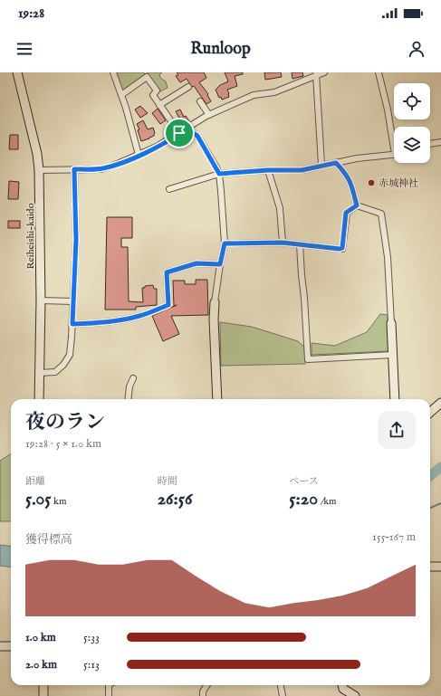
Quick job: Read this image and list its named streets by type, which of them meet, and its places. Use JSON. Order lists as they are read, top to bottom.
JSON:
{
  "streets": {
    "main road": ["Reiheishi-kaido"]
  },
  "places": ["赤城神社"],
  "page": {
    "status": "19:28",
    "header": "Runloop",
    "heading": ["夜のラン", "19:28 · 5 × 1.0 km"],
    "stats": [
      ["距離", "5.05 km"],
      ["時間", "26:56"],
      ["ペース", "5:20 /km"]
    ],
    "chart": ["獲得標高", "155–167 m"],
    "list": [
      {
        "name": "1.0 km",
        "note": "5:33"
      },
      {
        "name": "2.0 km",
        "note": "5:13"
      }
    ]
  }
}
